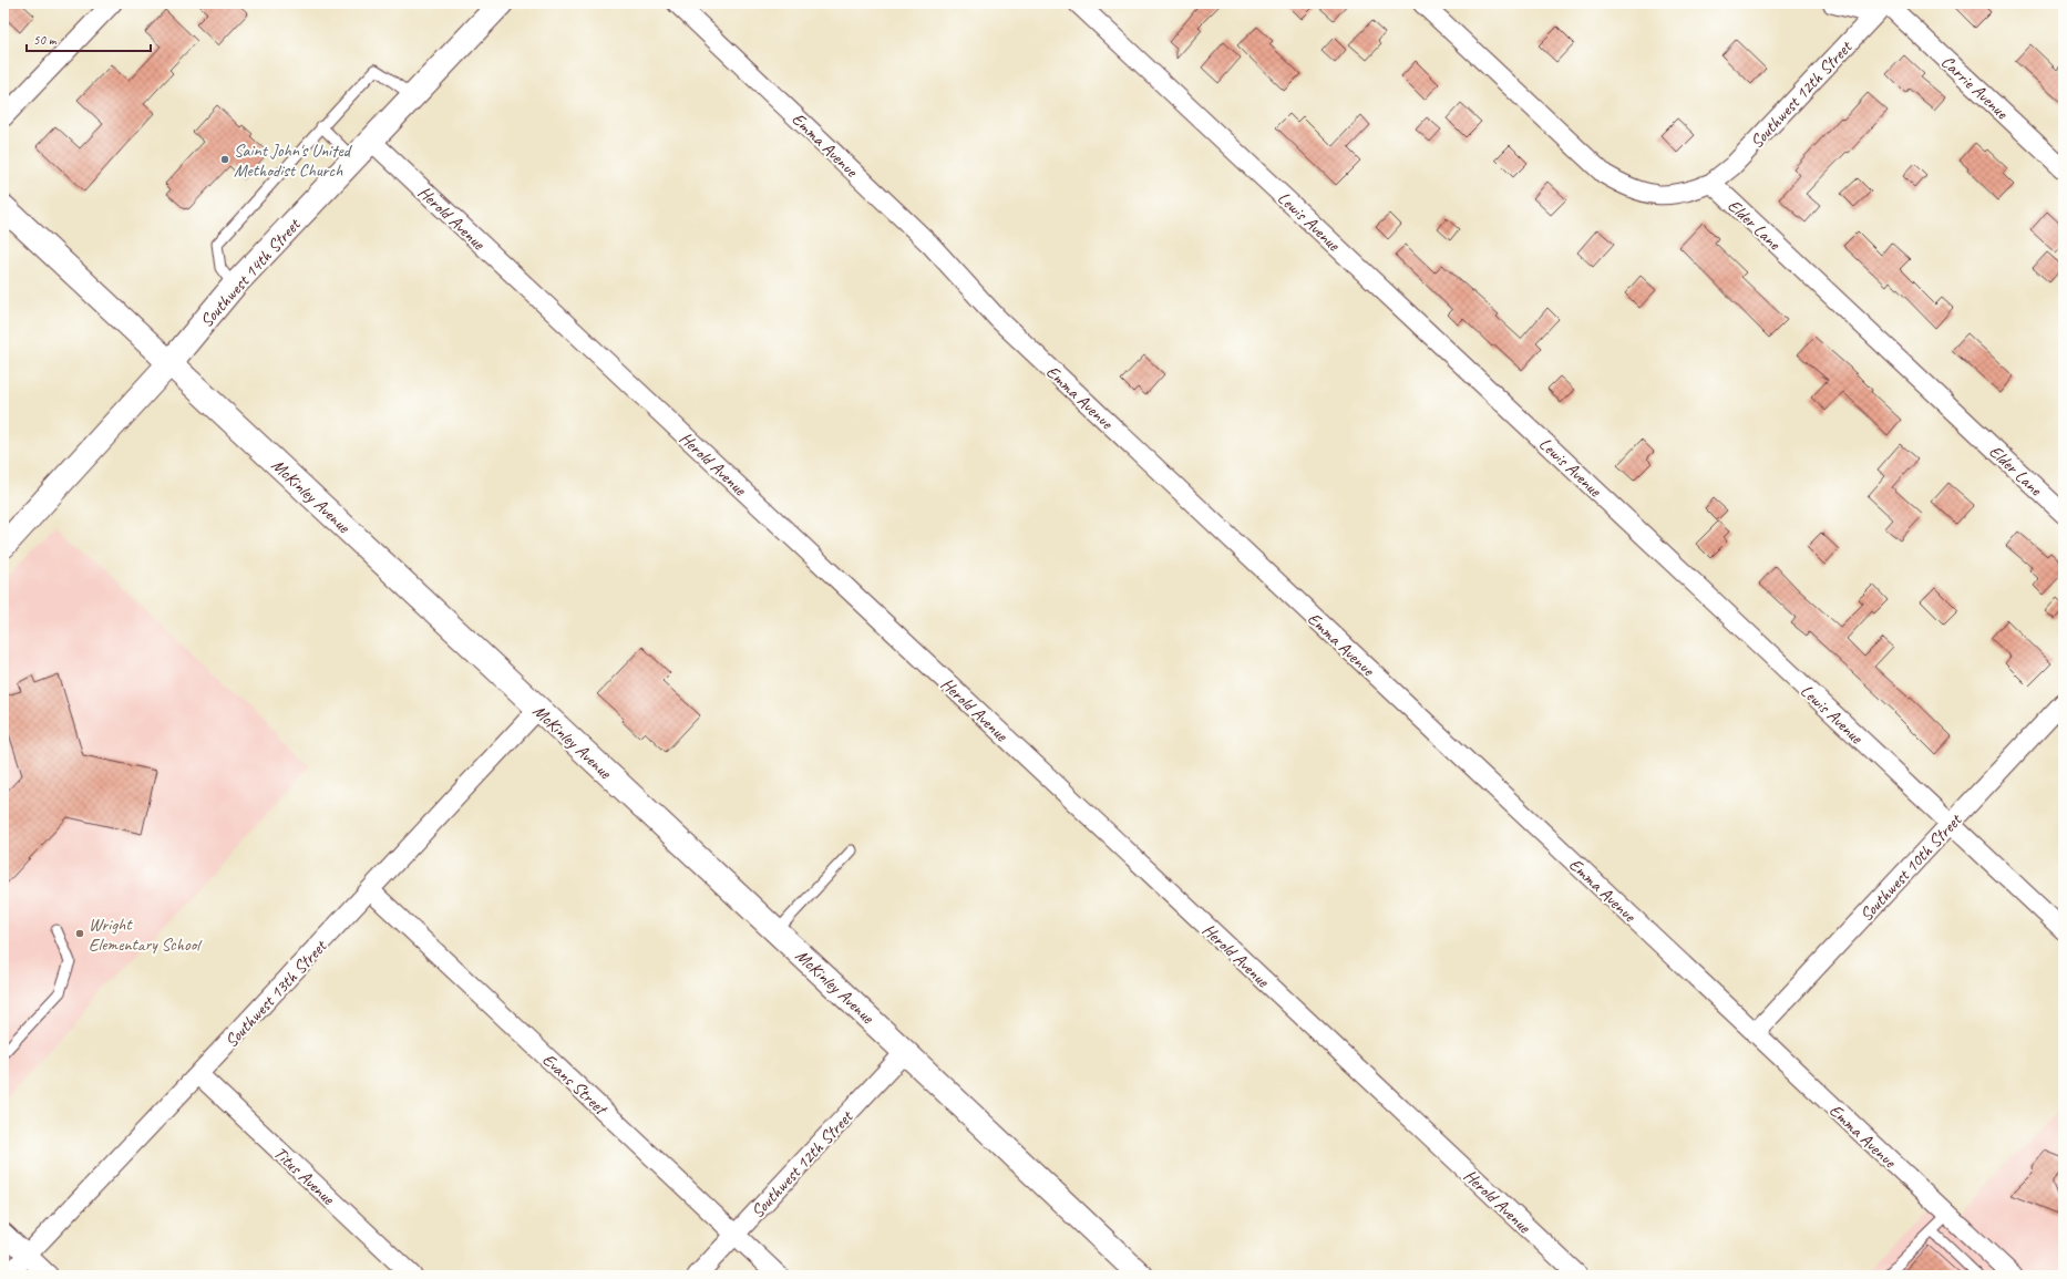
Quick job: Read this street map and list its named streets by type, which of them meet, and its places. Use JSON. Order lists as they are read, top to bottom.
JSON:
{
  "streets": {
    "main road": ["Southwest 14th Street", "McKinley Avenue"],
    "street": [
      "Carrie Avenue",
      "Southwest 12th Street",
      "Emma Avenue",
      "Herold Avenue",
      "Lewis Avenue",
      "Elder Lane",
      "Southwest 10th Street",
      "Southwest 13th Street",
      "Evans Street",
      "Titus Avenue"
    ]
  },
  "crossings": [
    ["Carrie Avenue", "Southwest 12th Street"],
    ["Southwest 12th Street", "Elder Lane"],
    ["Southwest 12th Street", "McKinley Avenue"],
    ["Southwest 12th Street", "Evans Street"],
    ["Emma Avenue", "Southwest 10th Street"],
    ["Herold Avenue", "Southwest 14th Street"],
    ["Lewis Avenue", "Southwest 10th Street"],
    ["Southwest 14th Street", "McKinley Avenue"],
    ["McKinley Avenue", "Southwest 13th Street"],
    ["Southwest 13th Street", "Evans Street"],
    ["Southwest 13th Street", "Titus Avenue"]
  ],
  "places": ["Saint John's United Methodist Church", "Wright Elementary School"],
  "scale_bar": "50 m"
}
